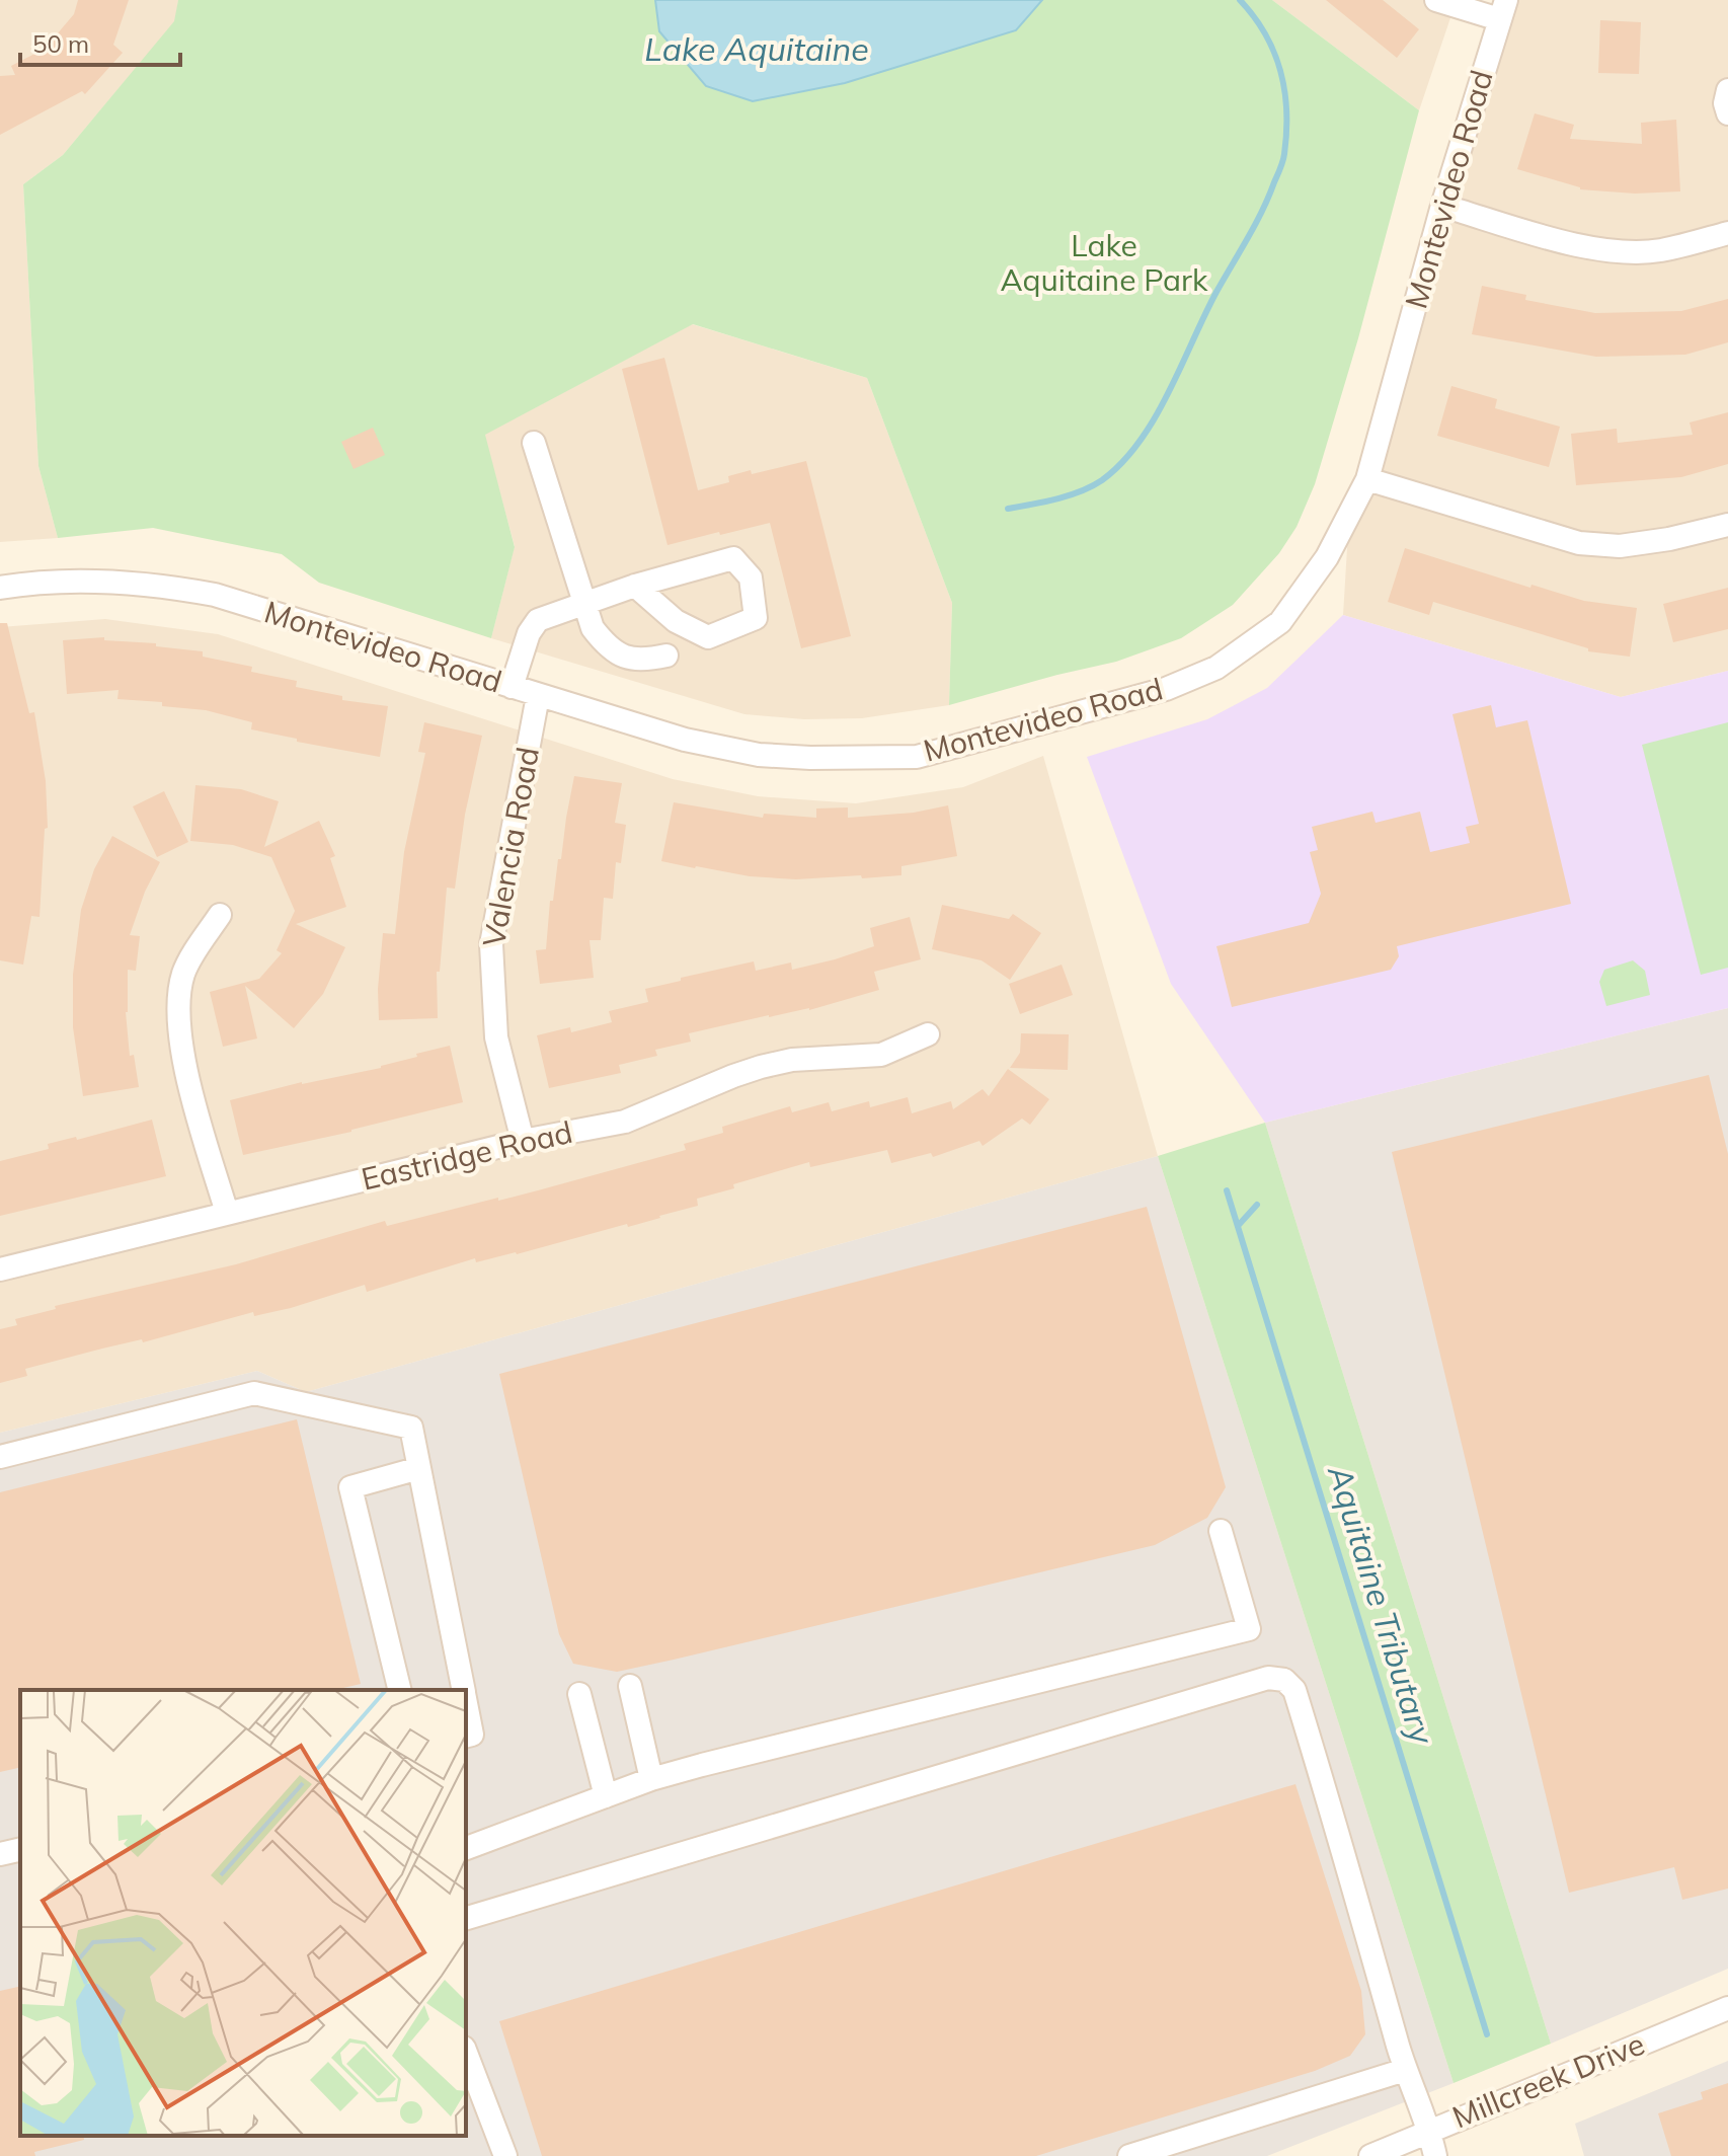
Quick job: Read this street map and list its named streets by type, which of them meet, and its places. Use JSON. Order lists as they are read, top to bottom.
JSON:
{
  "streets": {
    "street": [
      "Montevideo Road",
      "Valencia Road",
      "Eastridge Road",
      "Millcreek Drive"
    ]
  },
  "crossings": [
    ["Montevideo Road", "Valencia Road"],
    ["Valencia Road", "Eastridge Road"]
  ],
  "water": ["Lake Aquitaine", "Aquitaine Tributary"],
  "parks": ["Lake Aquitaine Park"],
  "scale_bar": "50 m"
}
